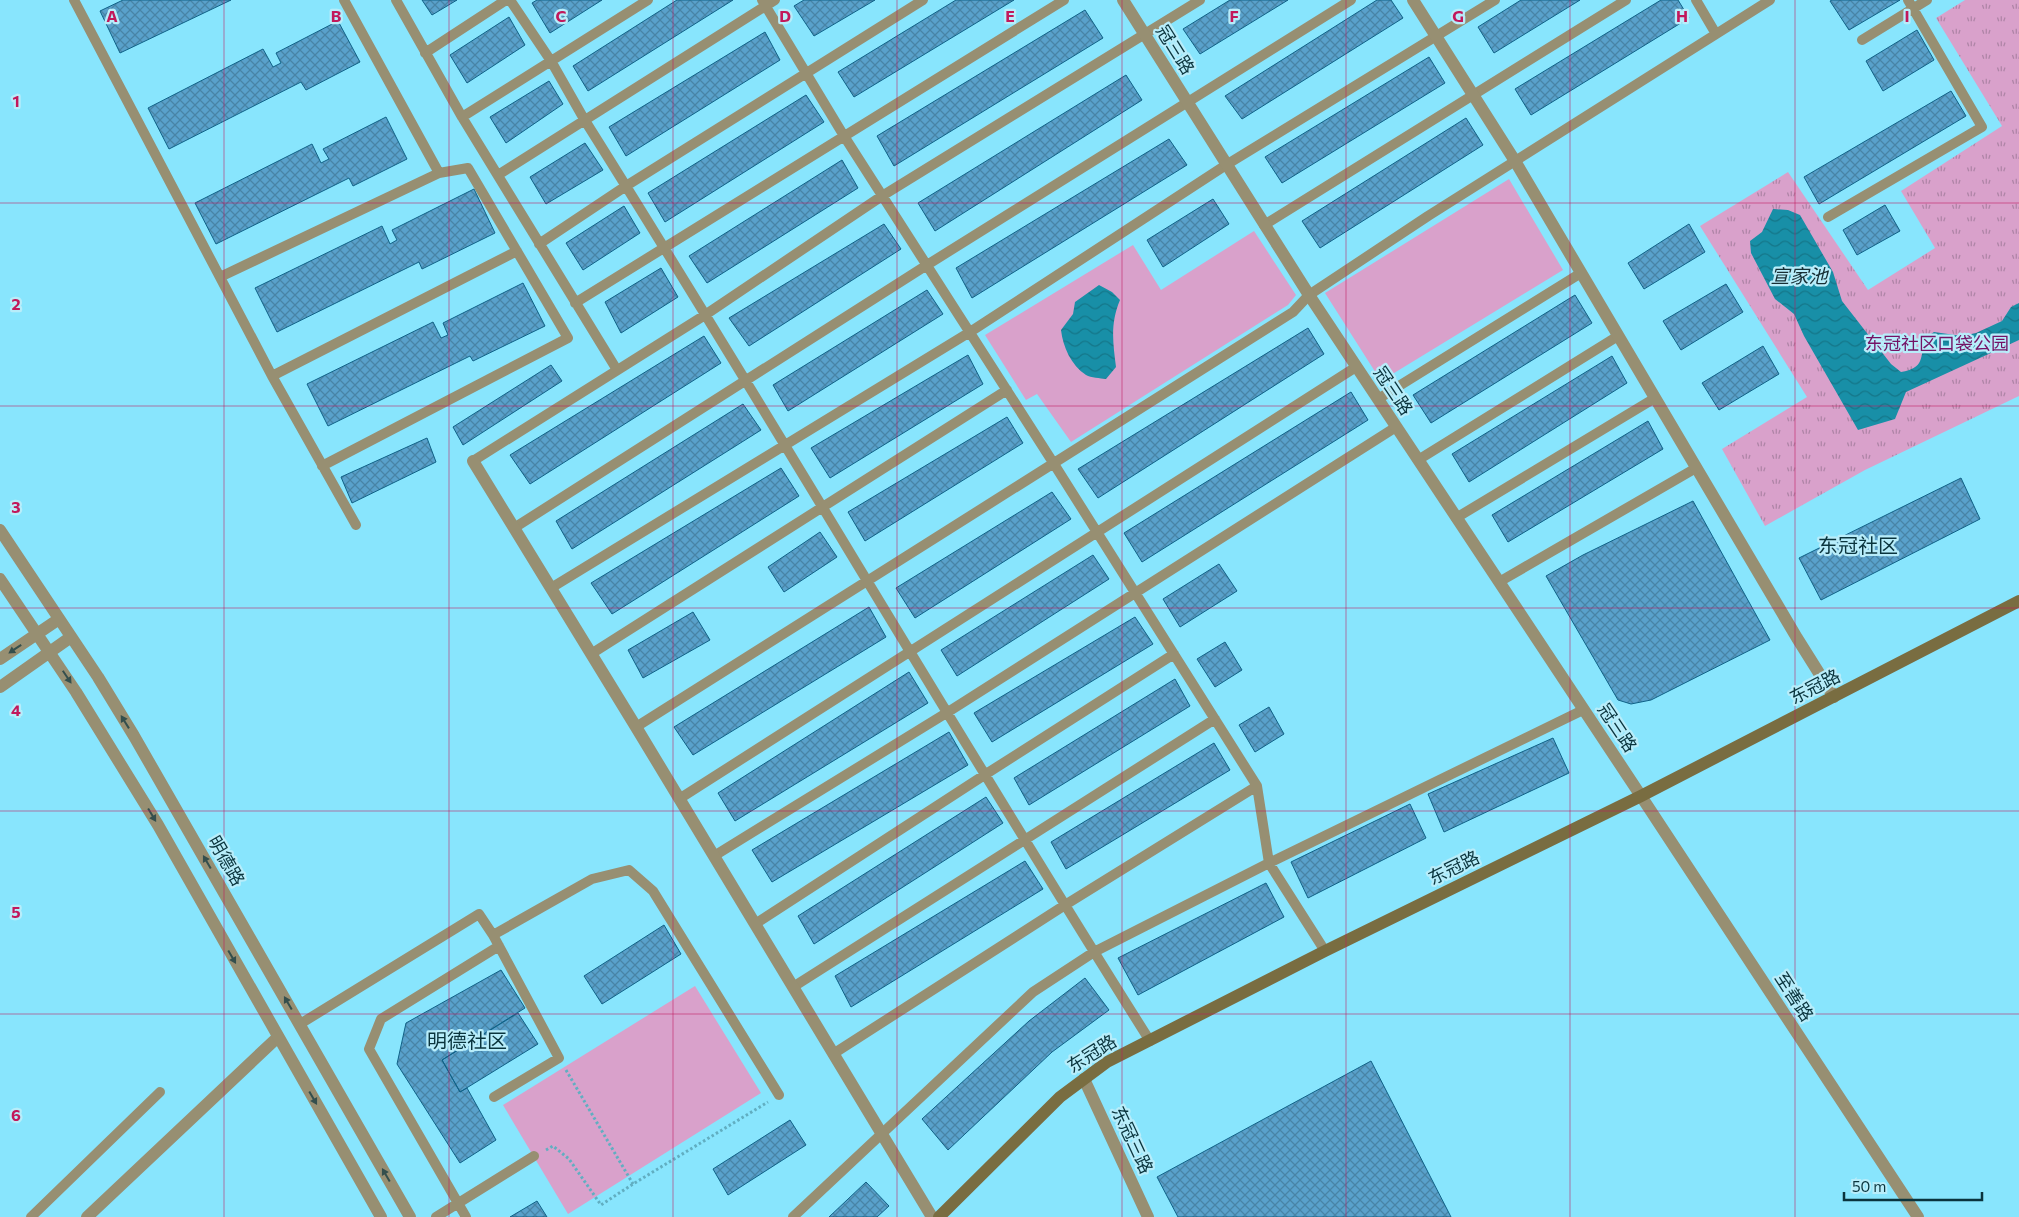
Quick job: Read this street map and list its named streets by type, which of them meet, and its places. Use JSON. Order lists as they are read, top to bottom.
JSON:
{
  "streets": {
    "main road": ["东冠路"],
    "street": [
      "冠三路",
      "明德路",
      "至善路",
      "东冠三路"
    ]
  },
  "crossings": [
    ["冠三路", "东冠路"],
    ["冠三路", "至善路"],
    ["东冠路", "至善路"],
    ["东冠路", "东冠三路"]
  ],
  "districts": ["东冠社区", "明德社区"],
  "water": ["宣家池"],
  "parks": ["东冠社区口袋公园"],
  "scale_bar": "50 m",
  "grid": {
    "columns": [
      "A",
      "B",
      "C",
      "D",
      "E",
      "F",
      "G",
      "H",
      "I"
    ],
    "rows": [
      "1",
      "2",
      "3",
      "4",
      "5",
      "6"
    ]
  }
}
